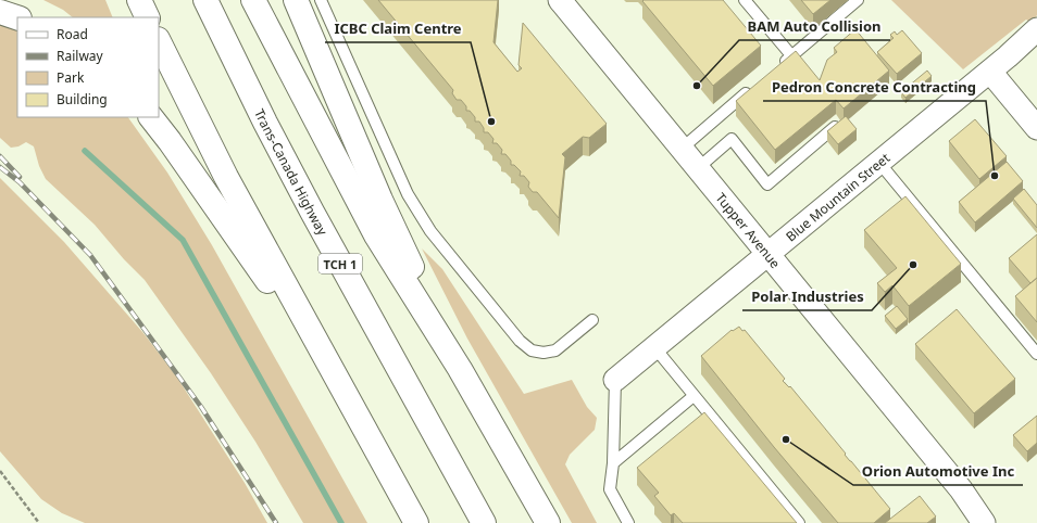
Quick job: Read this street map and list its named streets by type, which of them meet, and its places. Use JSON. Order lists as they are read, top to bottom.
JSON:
{
  "streets": {
    "highway": ["Trans-Canada Highway", "TCH 1"],
    "street": ["Blue Mountain Street", "Tupper Avenue"]
  },
  "crossings": [
    ["Blue Mountain Street", "Tupper Avenue"]
  ],
  "places": [
    "BAM Auto Collision",
    "ICBC Claim Centre",
    "Pedron Concrete Contracting",
    "Polar Industries",
    "Orion Automotive Inc"
  ],
  "legend": [
    "Road",
    "Railway",
    "Park",
    "Building"
  ]
}
